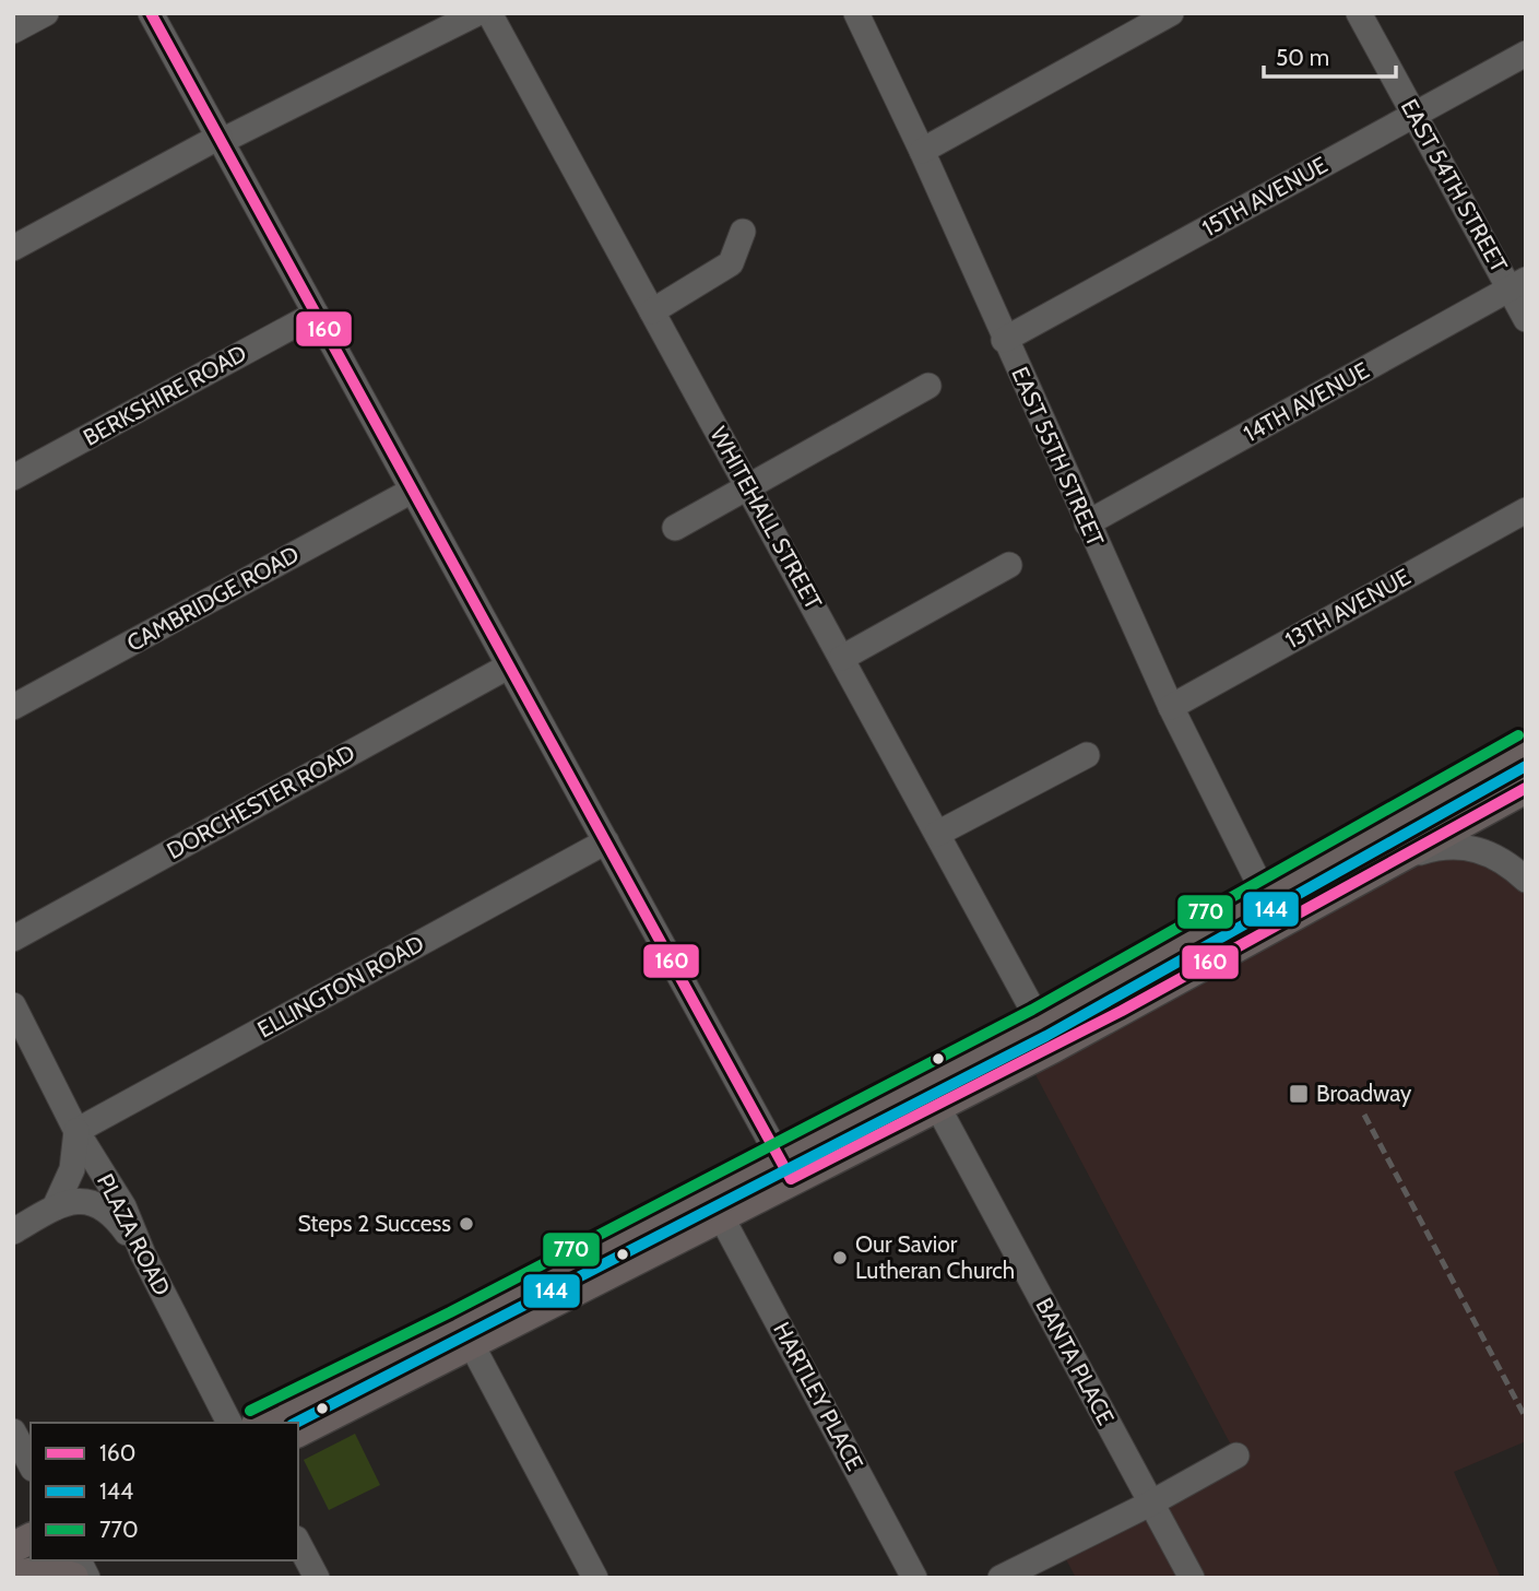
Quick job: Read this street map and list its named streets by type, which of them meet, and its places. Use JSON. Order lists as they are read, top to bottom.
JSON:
{
  "streets": {
    "street": [
      "EAST 54TH STREET",
      "15TH AVENUE",
      "BERKSHIRE ROAD",
      "14TH AVENUE",
      "EAST 55TH STREET",
      "WHITEHALL STREET",
      "CAMBRIDGE ROAD",
      "13TH AVENUE",
      "DORCHESTER ROAD",
      "ELLINGTON ROAD",
      "PLAZA ROAD",
      "BANTA PLACE",
      "HARTLEY PLACE"
    ]
  },
  "crossings": [
    ["EAST 54TH STREET", "15TH AVENUE"],
    ["EAST 54TH STREET", "14TH AVENUE"],
    ["15TH AVENUE", "EAST 55TH STREET"],
    ["14TH AVENUE", "EAST 55TH STREET"],
    ["EAST 55TH STREET", "13TH AVENUE"],
    ["ELLINGTON ROAD", "PLAZA ROAD"]
  ],
  "places": {
    "transit": ["Broadway"],
    "other": ["Steps 2 Success", "Our Savior Lutheran Church"]
  },
  "lines": ["transit line 160", "transit line 770", "transit line 144"],
  "legend": ["160", "144", "770"],
  "scale_bar": "50 m"
}
